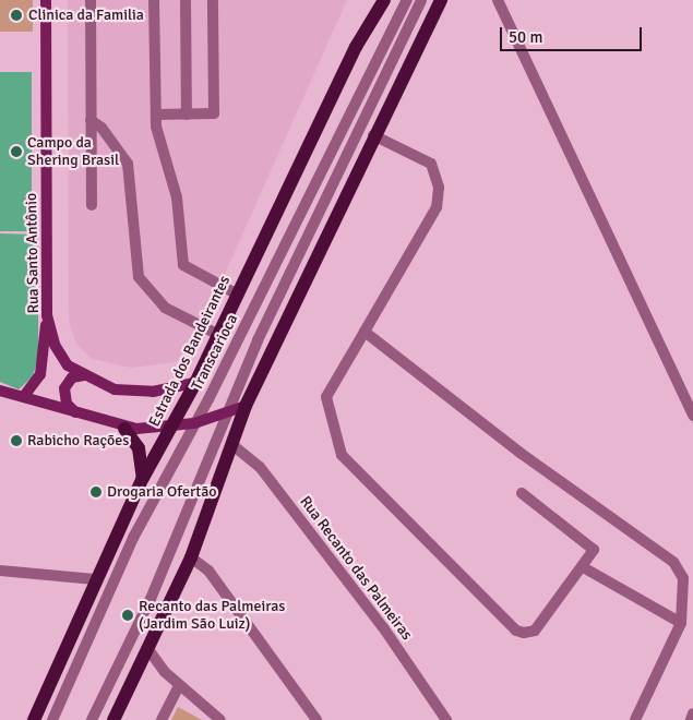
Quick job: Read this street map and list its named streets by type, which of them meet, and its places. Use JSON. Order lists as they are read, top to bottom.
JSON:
{
  "streets": {
    "main road": ["Estrada dos Bandeirantes"],
    "street": ["Rua Santo Antônio", "Transcarioca", "Rua Recanto das Palmeiras"]
  },
  "crossings": [
    ["Rua Santo Antônio", "Estrada dos Bandeirantes"]
  ],
  "places": [
    "Clinica da Familia",
    "Campo da Shering Brasil",
    "Rabicho Rações",
    "Drogaria Ofertão",
    "Recanto das Palmeiras (Jardim São Luiz)"
  ],
  "scale_bar": "50 m"
}
